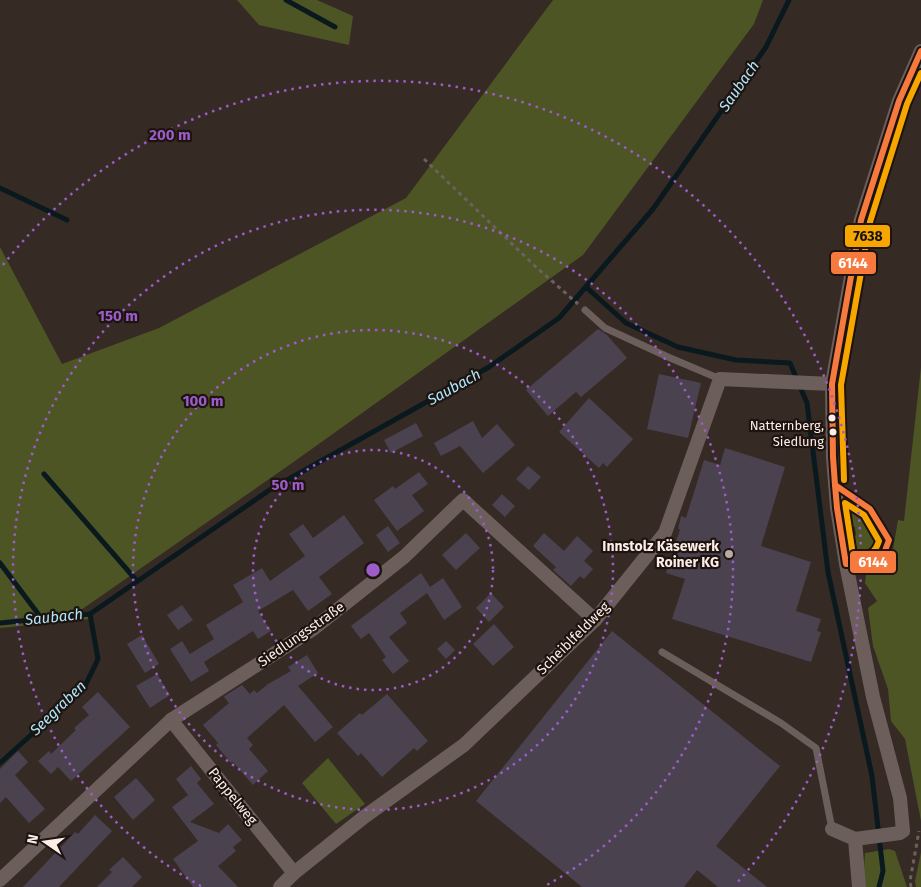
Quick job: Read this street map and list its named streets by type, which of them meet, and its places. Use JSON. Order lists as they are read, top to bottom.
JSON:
{
  "streets": {
    "street": ["Siedlungsstraße", "Scheiblfeldweg", "Pappelweg"]
  },
  "crossings": [
    ["Siedlungsstraße", "Scheiblfeldweg"],
    ["Siedlungsstraße", "Pappelweg"],
    ["Scheiblfeldweg", "Pappelweg"]
  ],
  "water": ["Saubach", "Seegraben"],
  "places": ["Natternberg, Siedlung", "Innstolz Käsewerk Roiner KG"],
  "lines": ["transit line 6144", "transit line 7638"],
  "north": "left",
  "rings": [
    "200 m",
    "150 m",
    "100 m",
    "50 m"
  ]
}
